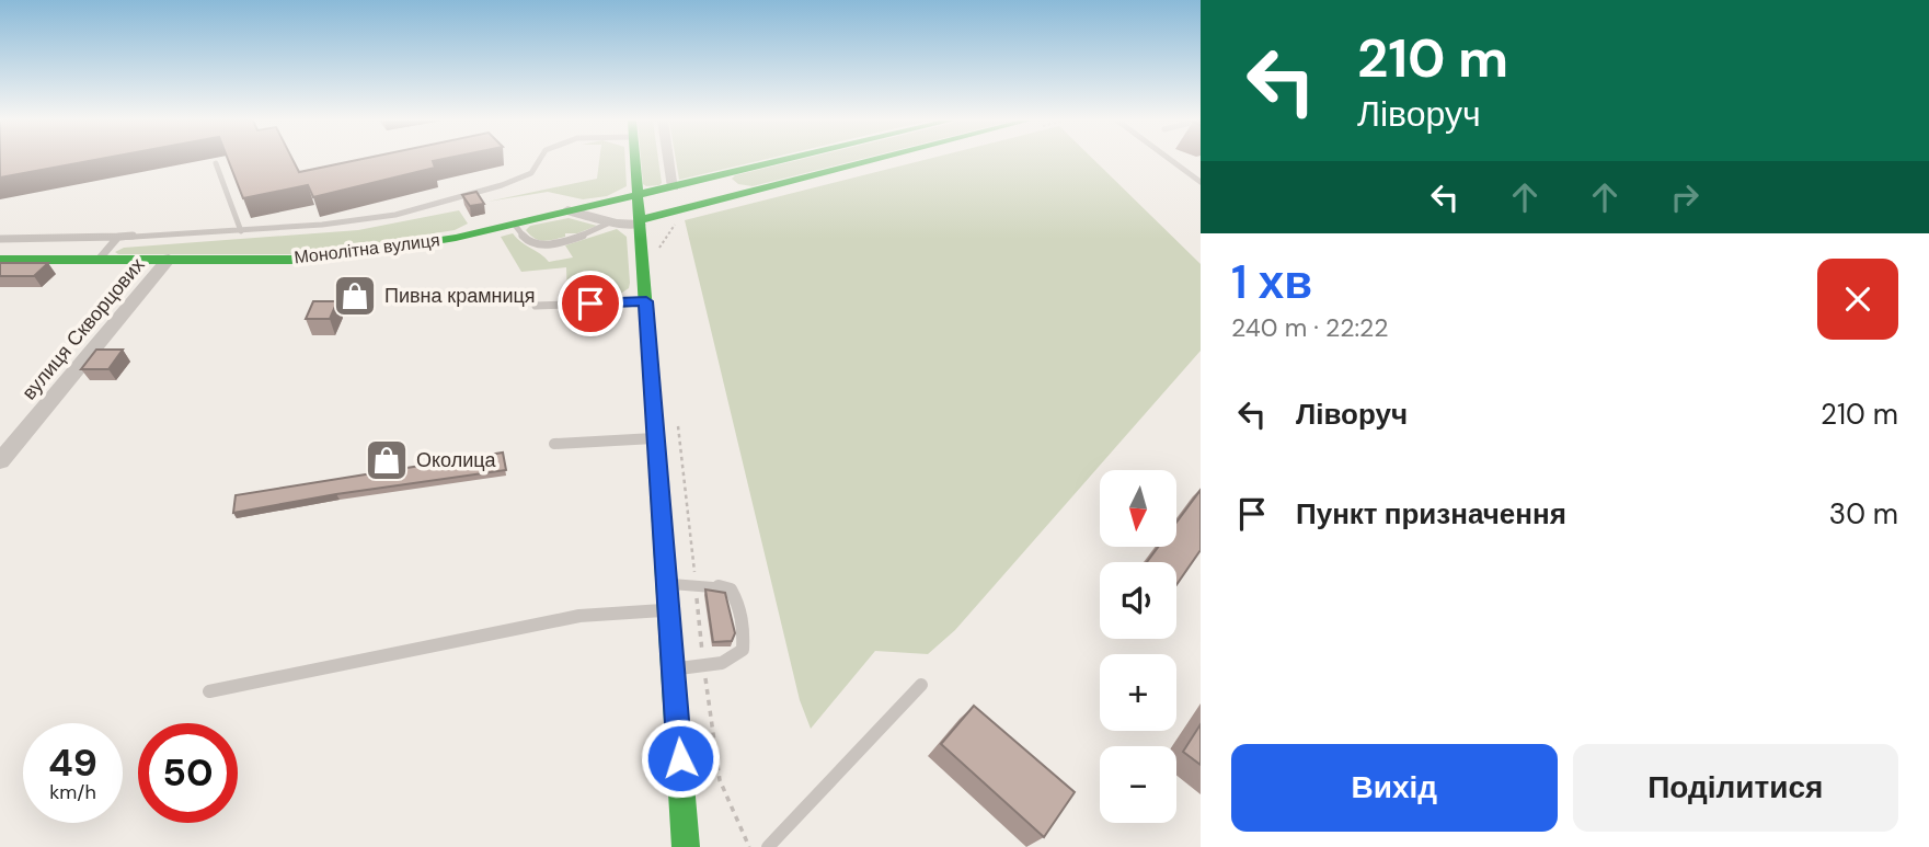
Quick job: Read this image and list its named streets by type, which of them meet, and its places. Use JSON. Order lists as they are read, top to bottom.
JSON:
{
  "streets": {
    "main road": ["Монолітна вулиця"],
    "street": ["вулиця Скворцових"]
  },
  "crossings": [
    ["Монолітна вулиця", "вулиця Скворцових"]
  ],
  "places": {
    "shop": ["Пивна крамниця", "Околица"]
  },
  "north": "bottom",
  "page": {
    "turn": ["210 m", "Ліворуч"],
    "heading": ["1 хв", "240 m · 22:22"],
    "list": [
      {
        "name": "Ліворуч",
        "value": "210 m"
      },
      {
        "name": "Пункт призначення",
        "value": "30 m"
      }
    ],
    "map_buttons": ["+", "−"],
    "speed": "49 km/h",
    "limit": "50",
    "buttons": ["Вихід", "Поділитися"]
  }
}
